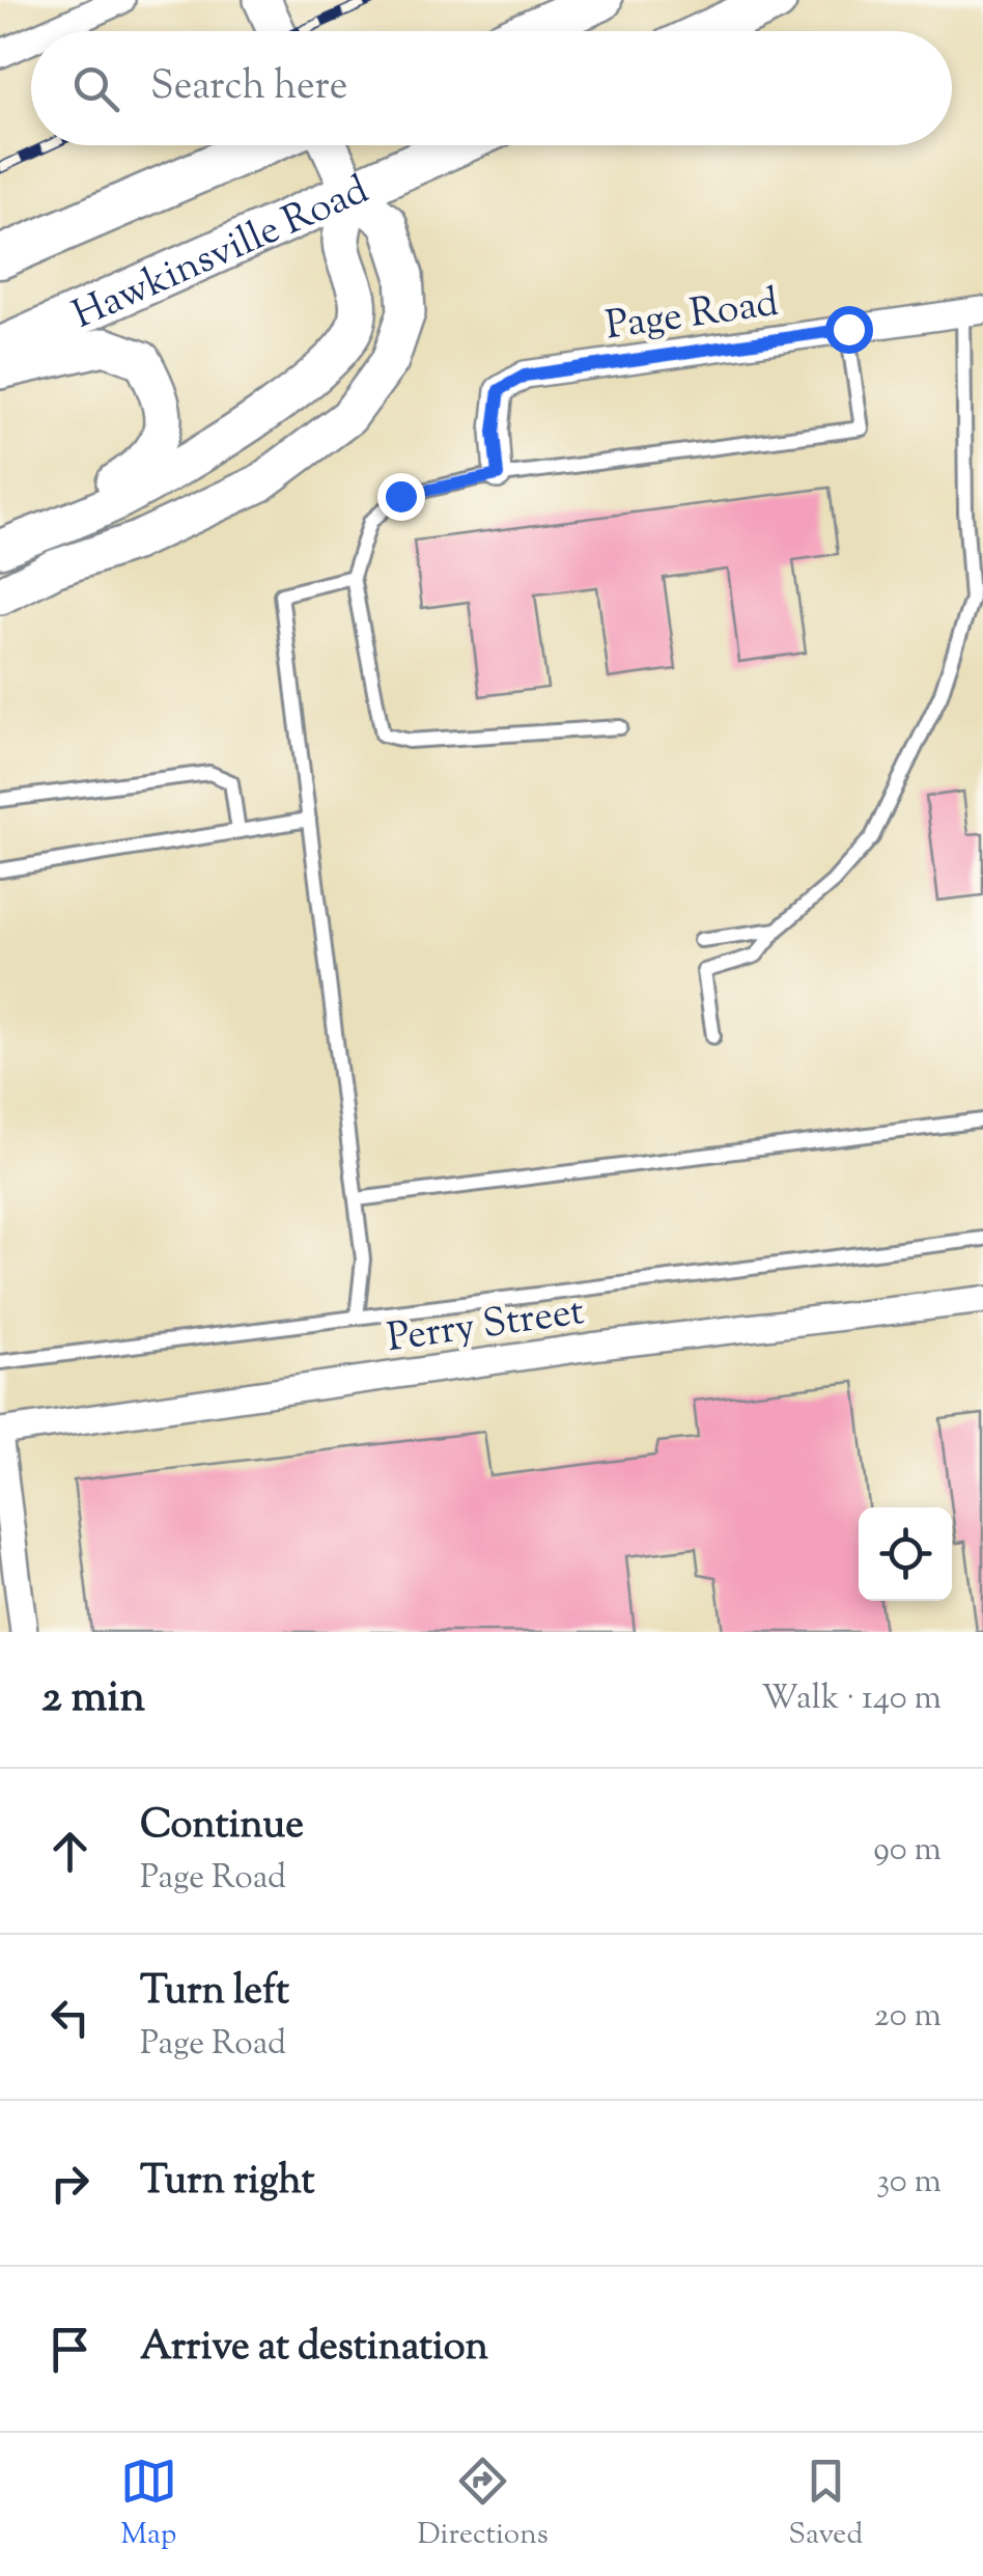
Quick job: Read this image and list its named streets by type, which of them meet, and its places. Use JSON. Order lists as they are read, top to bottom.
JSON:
{
  "streets": {
    "main road": ["Hawkinsville Road"],
    "street": ["Page Road", "Perry Street"]
  },
  "page": {
    "search": "Search here",
    "heading": ["2 min", "Walk · 140 m"],
    "list": [
      ["Continue", "Page Road", "90 m"],
      ["Turn left", "Page Road", "20 m"],
      ["Turn right", "30 m"],
      "Arrive at destination"
    ],
    "nav": ["Map", "Directions", "Saved"]
  }
}
